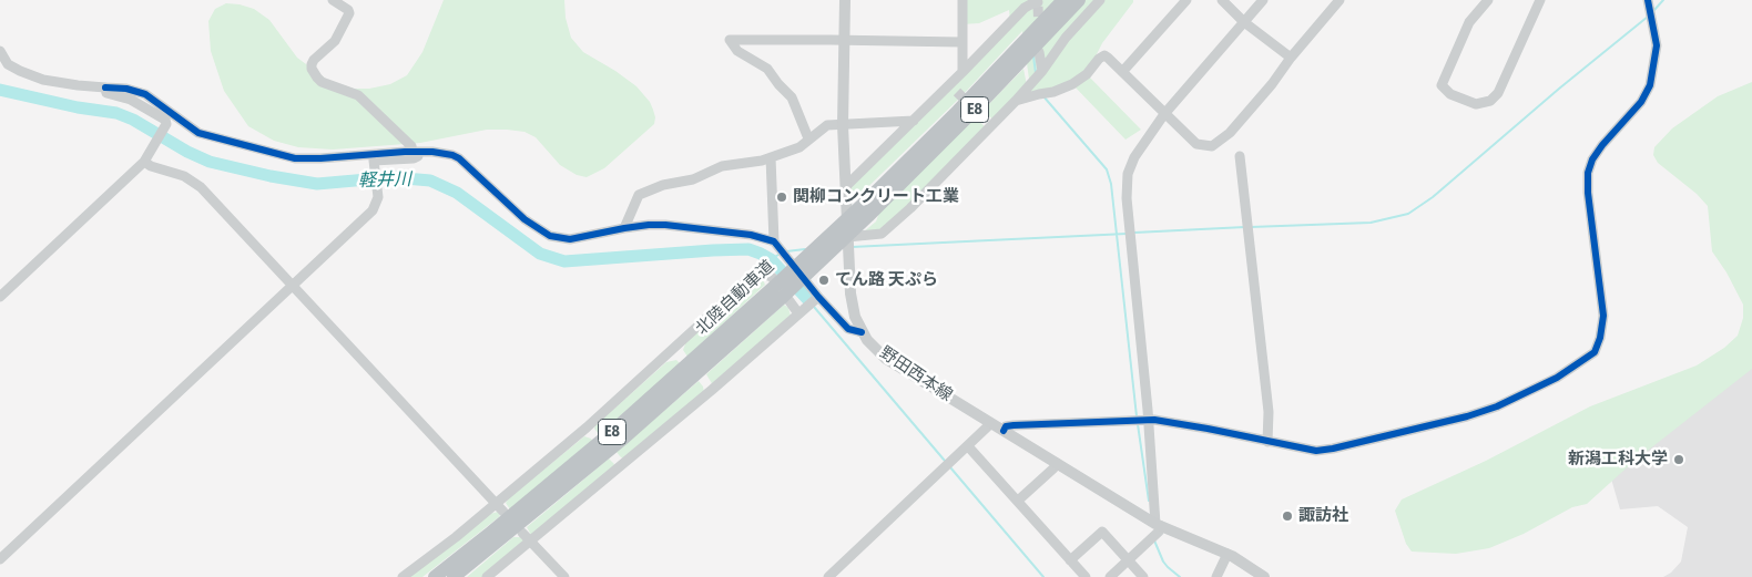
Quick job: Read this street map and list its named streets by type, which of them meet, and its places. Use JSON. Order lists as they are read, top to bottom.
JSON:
{
  "streets": {
    "highway": ["E8", "北陸自動車道"],
    "main road": ["野田西本線"]
  },
  "water": ["軽井川"],
  "places": [
    "関柳コンクリート工業",
    "てん路 天ぷら",
    "新潟工科大学",
    "諏訪社"
  ]
}
